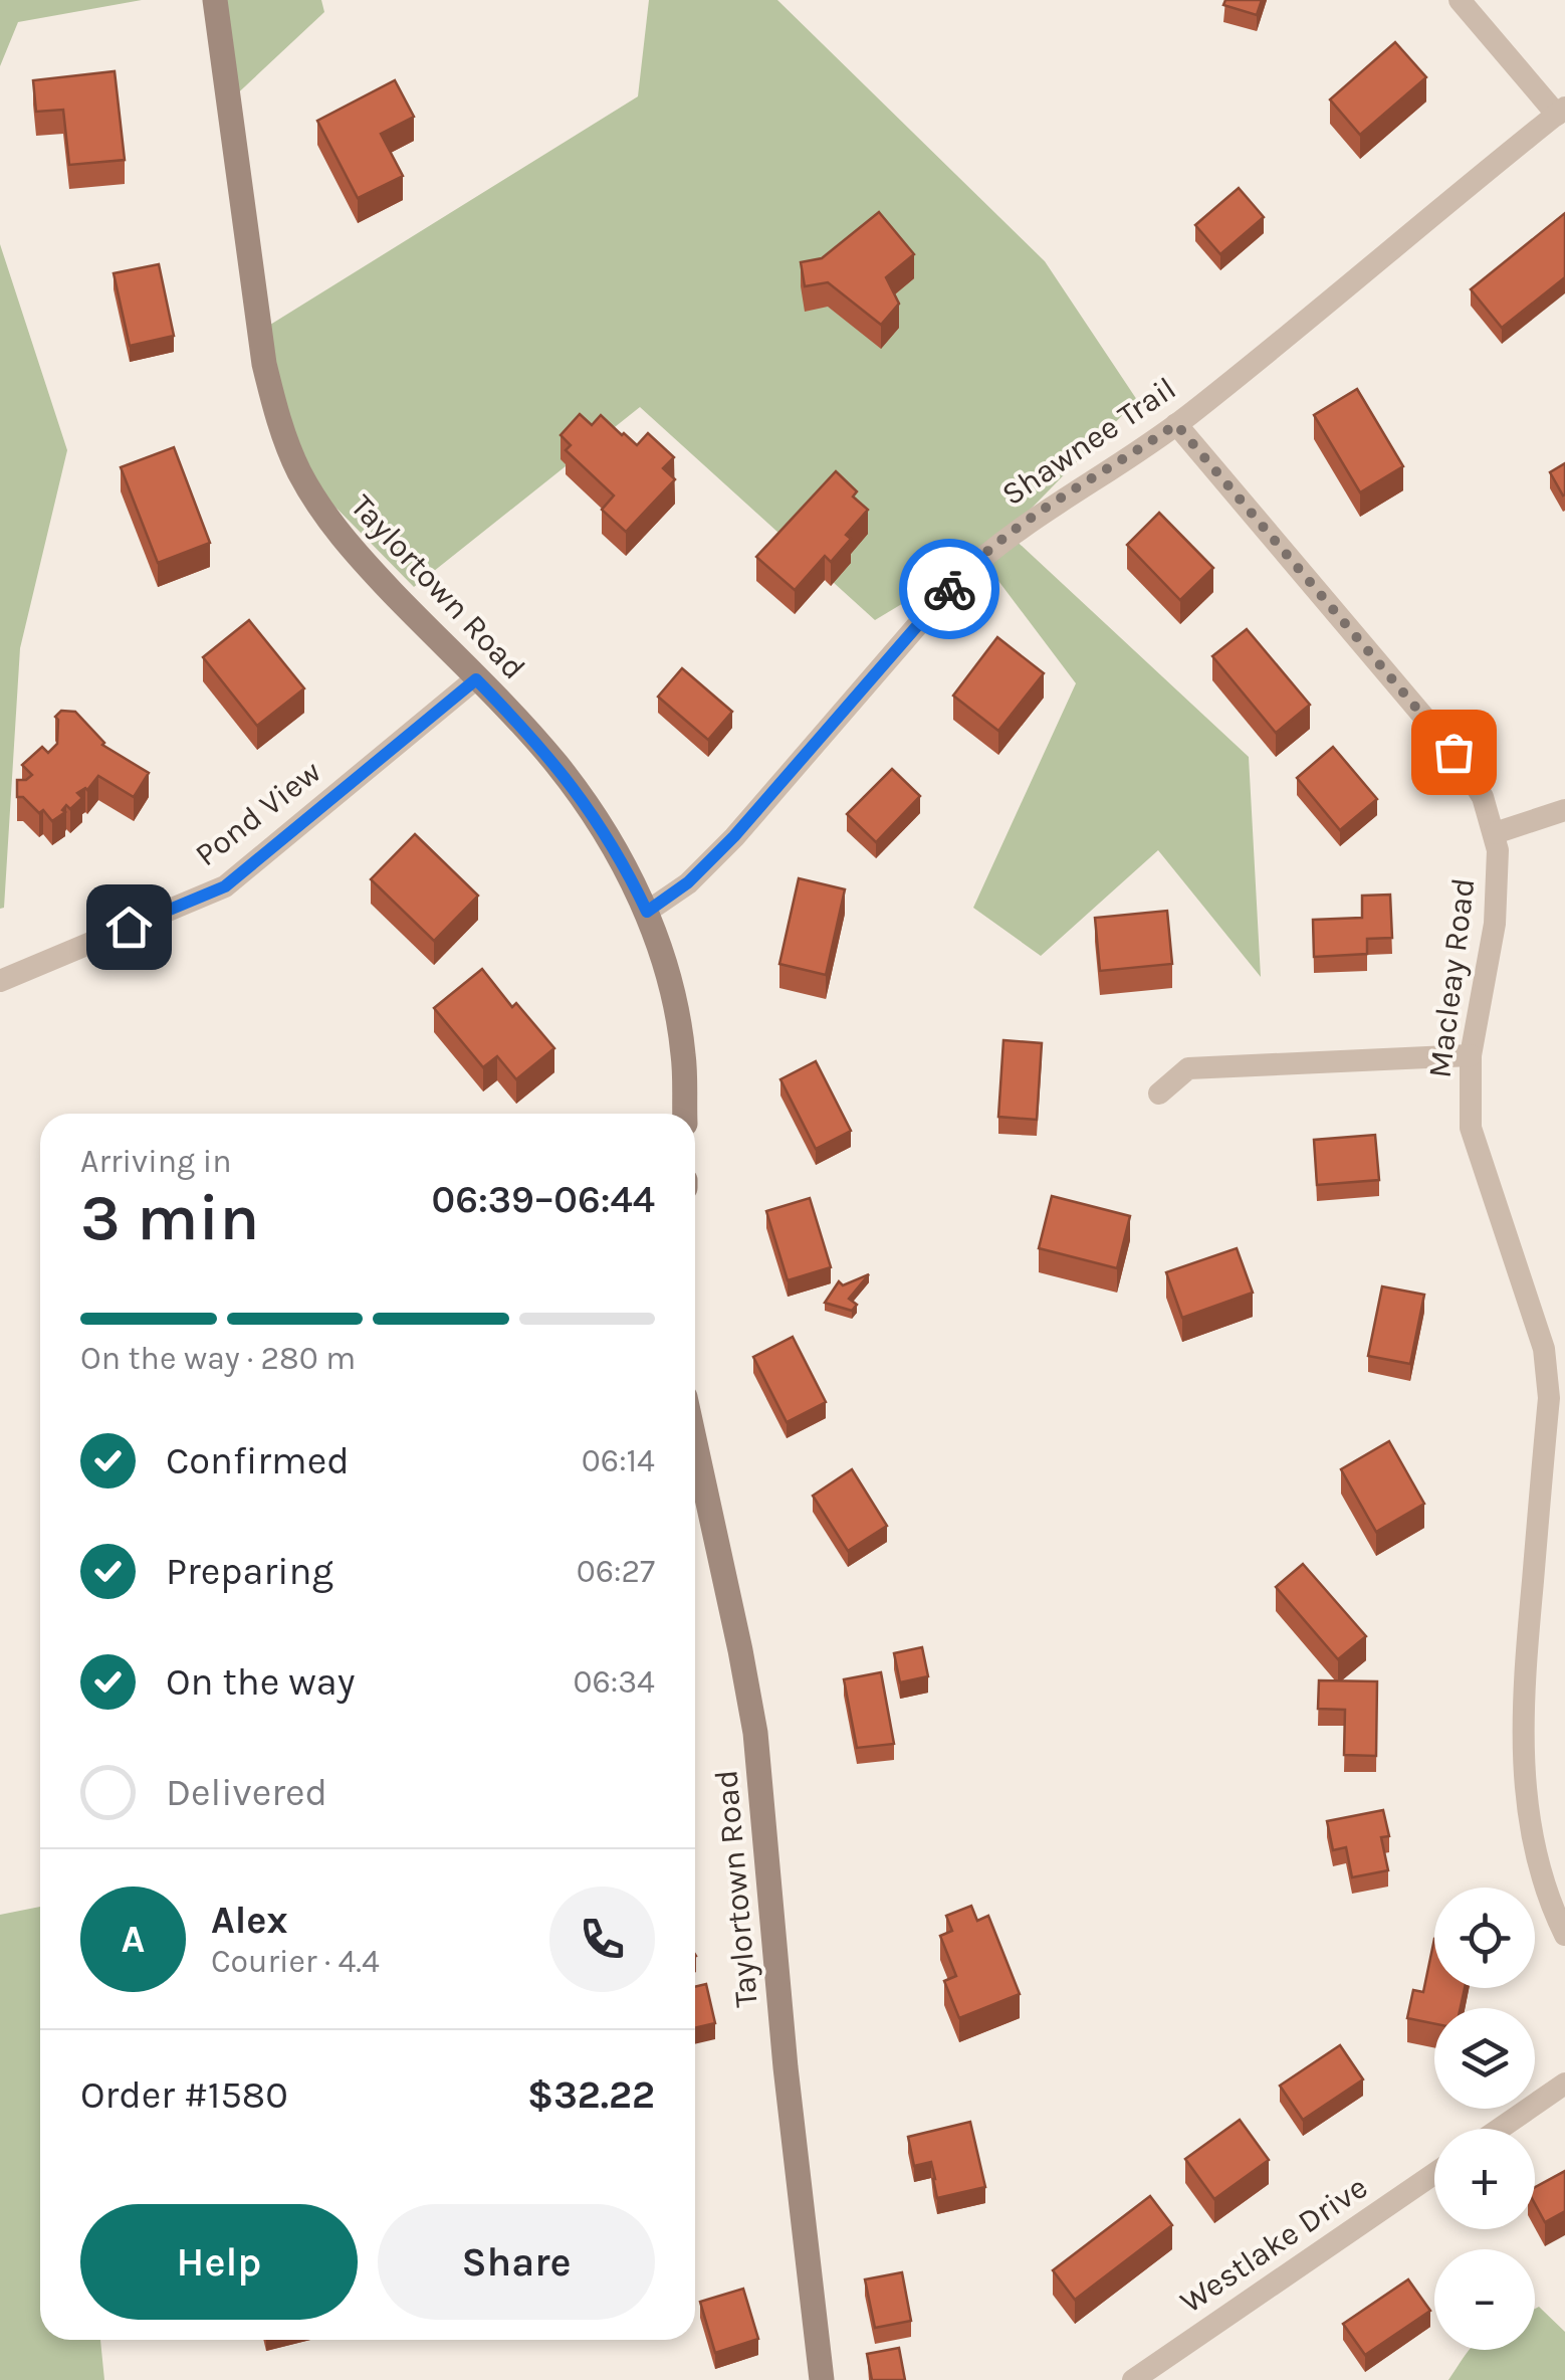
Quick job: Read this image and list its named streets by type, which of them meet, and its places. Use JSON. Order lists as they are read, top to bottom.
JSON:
{
  "streets": {
    "street": [
      "Shawnee Trail",
      "Taylortown Road",
      "Pond View",
      "Macleay Road",
      "Westlake Drive"
    ]
  },
  "crossings": [
    ["Shawnee Trail", "Taylortown Road"],
    ["Shawnee Trail", "Macleay Road"],
    ["Taylortown Road", "Pond View"]
  ],
  "page": {
    "heading": ["3 min", "Arriving in", "06:39–06:44"],
    "panel": [
      "Alex",
      "Courier · 4.4",
      "Order #1580",
      "$32.22"
    ],
    "bar": "On the way · 280 m",
    "list": [
      ["Confirmed", "06:14"],
      ["Preparing", "06:27"],
      ["On the way", "06:34"],
      "Delivered"
    ],
    "round": "A",
    "map_buttons": ["+", "−"],
    "buttons": ["Help", "Share"]
  }
}
